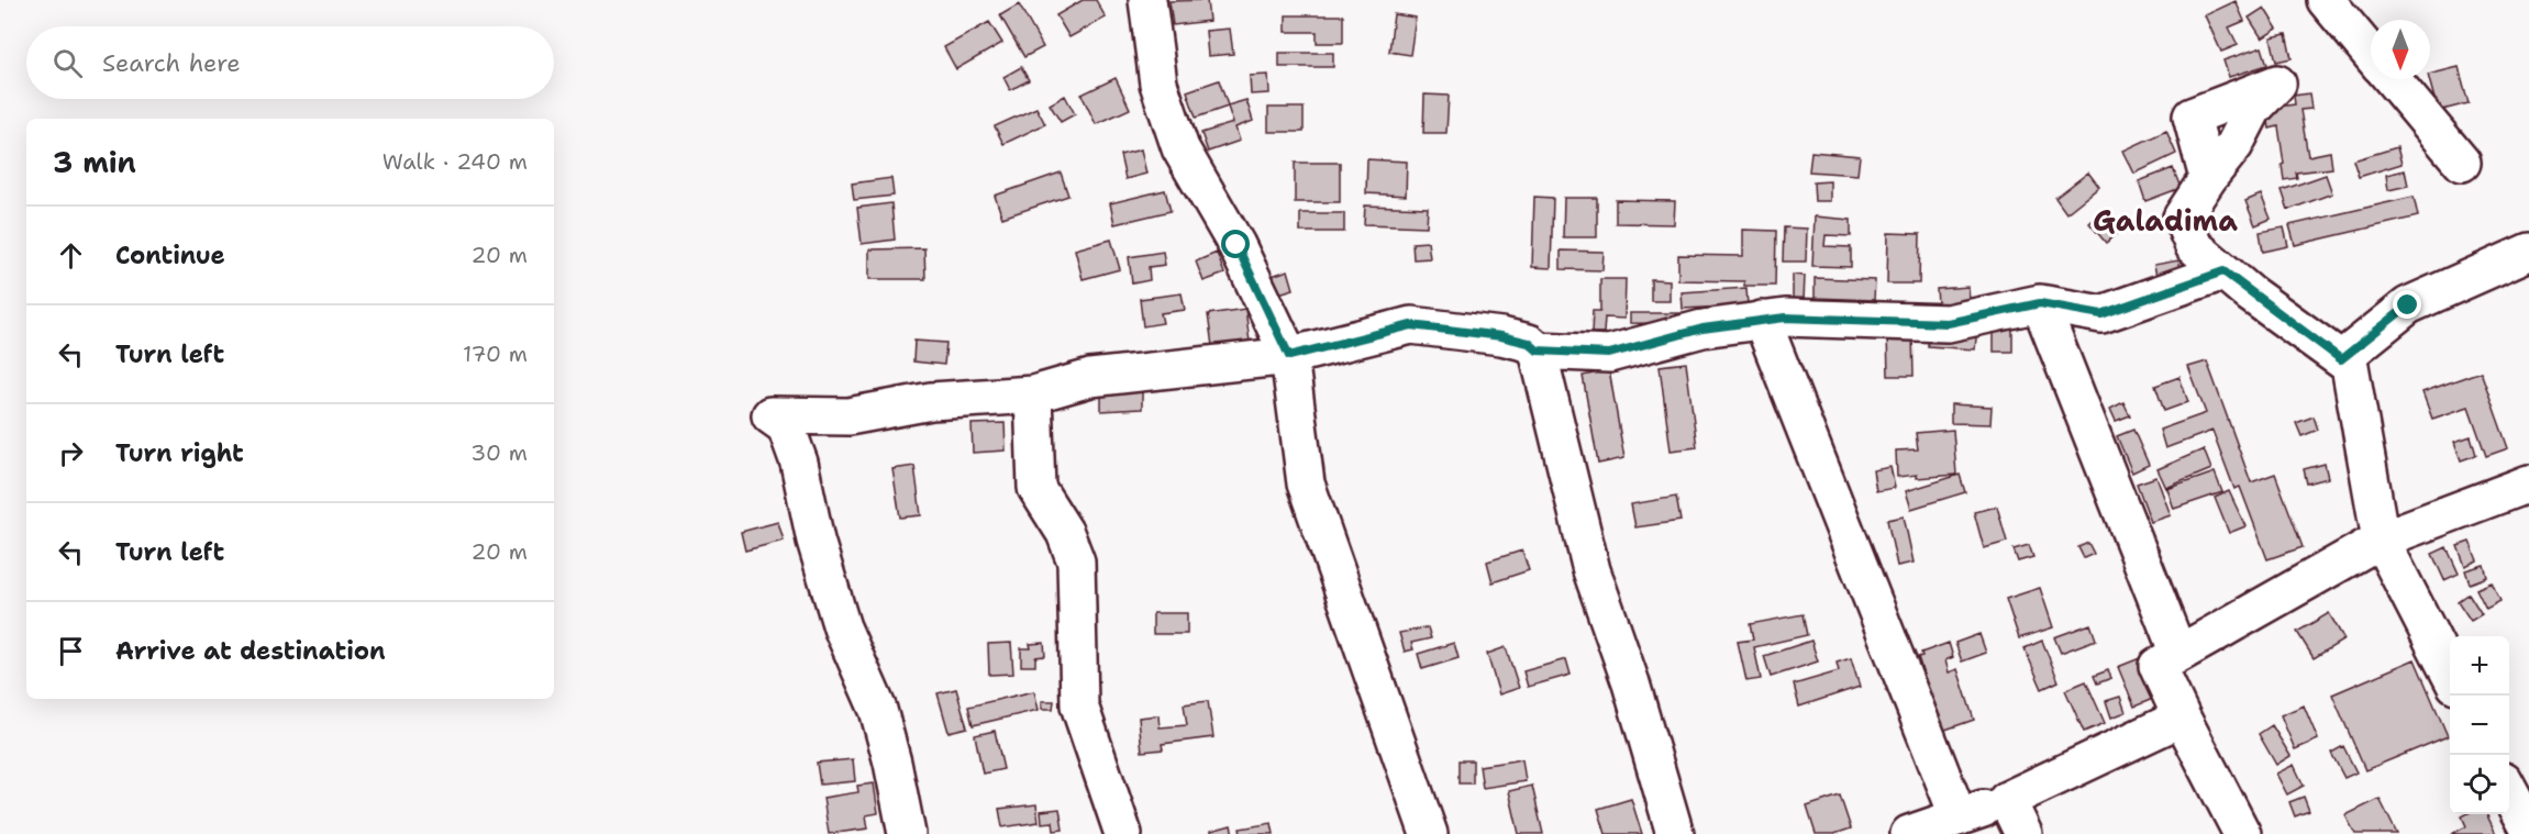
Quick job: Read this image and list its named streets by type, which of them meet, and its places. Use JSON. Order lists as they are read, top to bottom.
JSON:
{
  "districts": ["Galadima"],
  "north": "bottom",
  "page": {
    "search": "Search here",
    "heading": ["3 min", "Walk · 240 m"],
    "list": [
      ["Continue", "20 m"],
      ["Turn left", "170 m"],
      ["Turn right", "30 m"],
      ["Turn left", "20 m"],
      "Arrive at destination"
    ],
    "map_buttons": ["+", "−"]
  }
}
